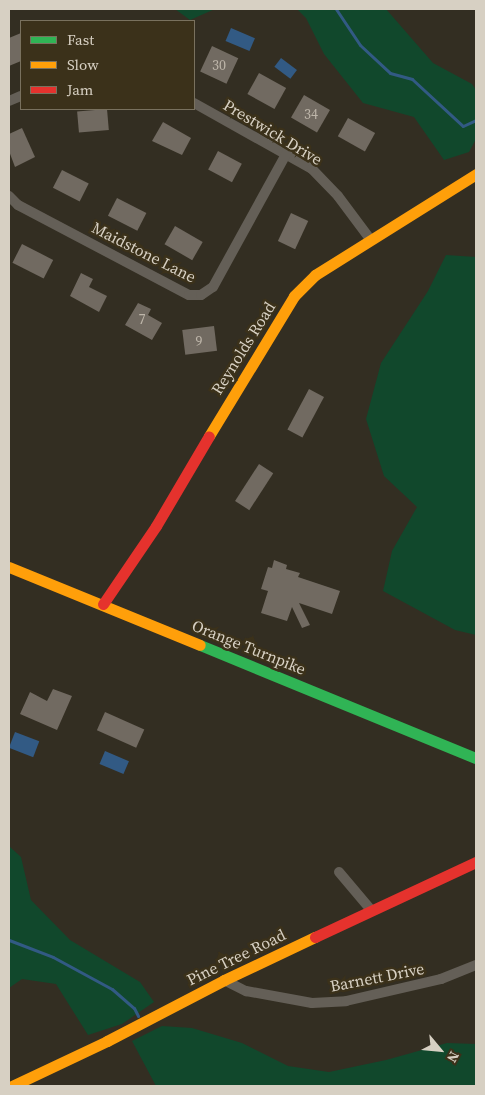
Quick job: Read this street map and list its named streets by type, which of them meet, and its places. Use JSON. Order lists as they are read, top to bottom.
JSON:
{
  "streets": {
    "street": [
      "Prestwick Drive",
      "Maidstone Lane",
      "Reynolds Road",
      "Orange Turnpike",
      "Pine Tree Road",
      "Barnett Drive"
    ]
  },
  "crossings": [
    ["Prestwick Drive", "Maidstone Lane"],
    ["Prestwick Drive", "Reynolds Road"],
    ["Reynolds Road", "Orange Turnpike"],
    ["Pine Tree Road", "Barnett Drive"]
  ],
  "house_numbers": [
    "30",
    "34",
    "7",
    "9"
  ],
  "legend": ["Fast", "Slow", "Jam"],
  "north": "bottom right"
}
